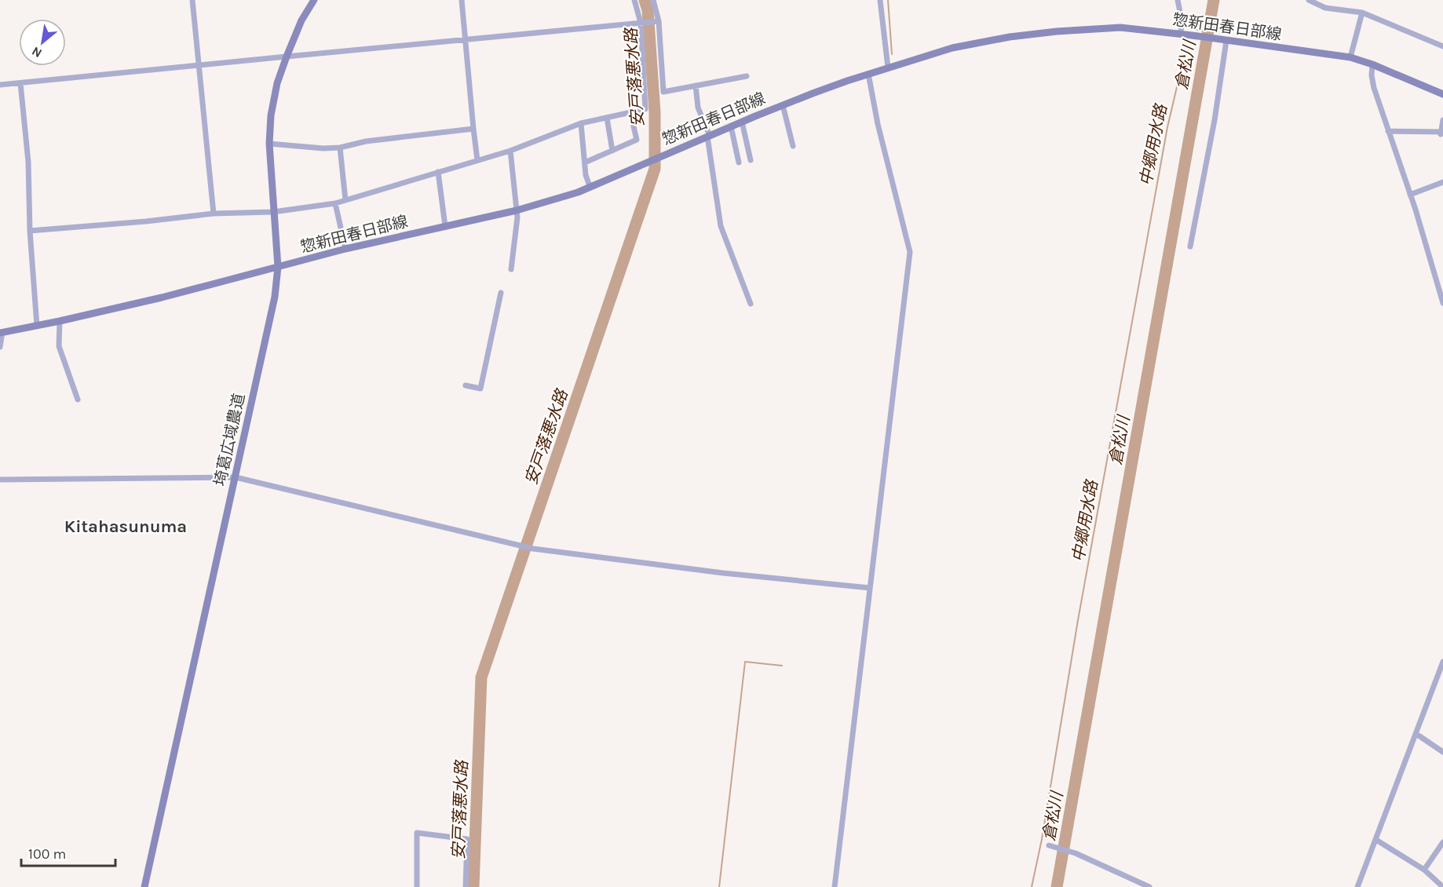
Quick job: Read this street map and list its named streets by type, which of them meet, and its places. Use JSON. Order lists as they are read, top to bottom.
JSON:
{
  "streets": {
    "main road": ["惣新田春日部線", "埼葛広域農道"]
  },
  "crossings": [
    ["惣新田春日部線", "埼葛広域農道"]
  ],
  "districts": ["Kitahasunuma"],
  "water": ["倉松川", "安戸落悪水路", "中郷用水路"],
  "scale_bar": "100 m",
  "north": "bottom left"
}
